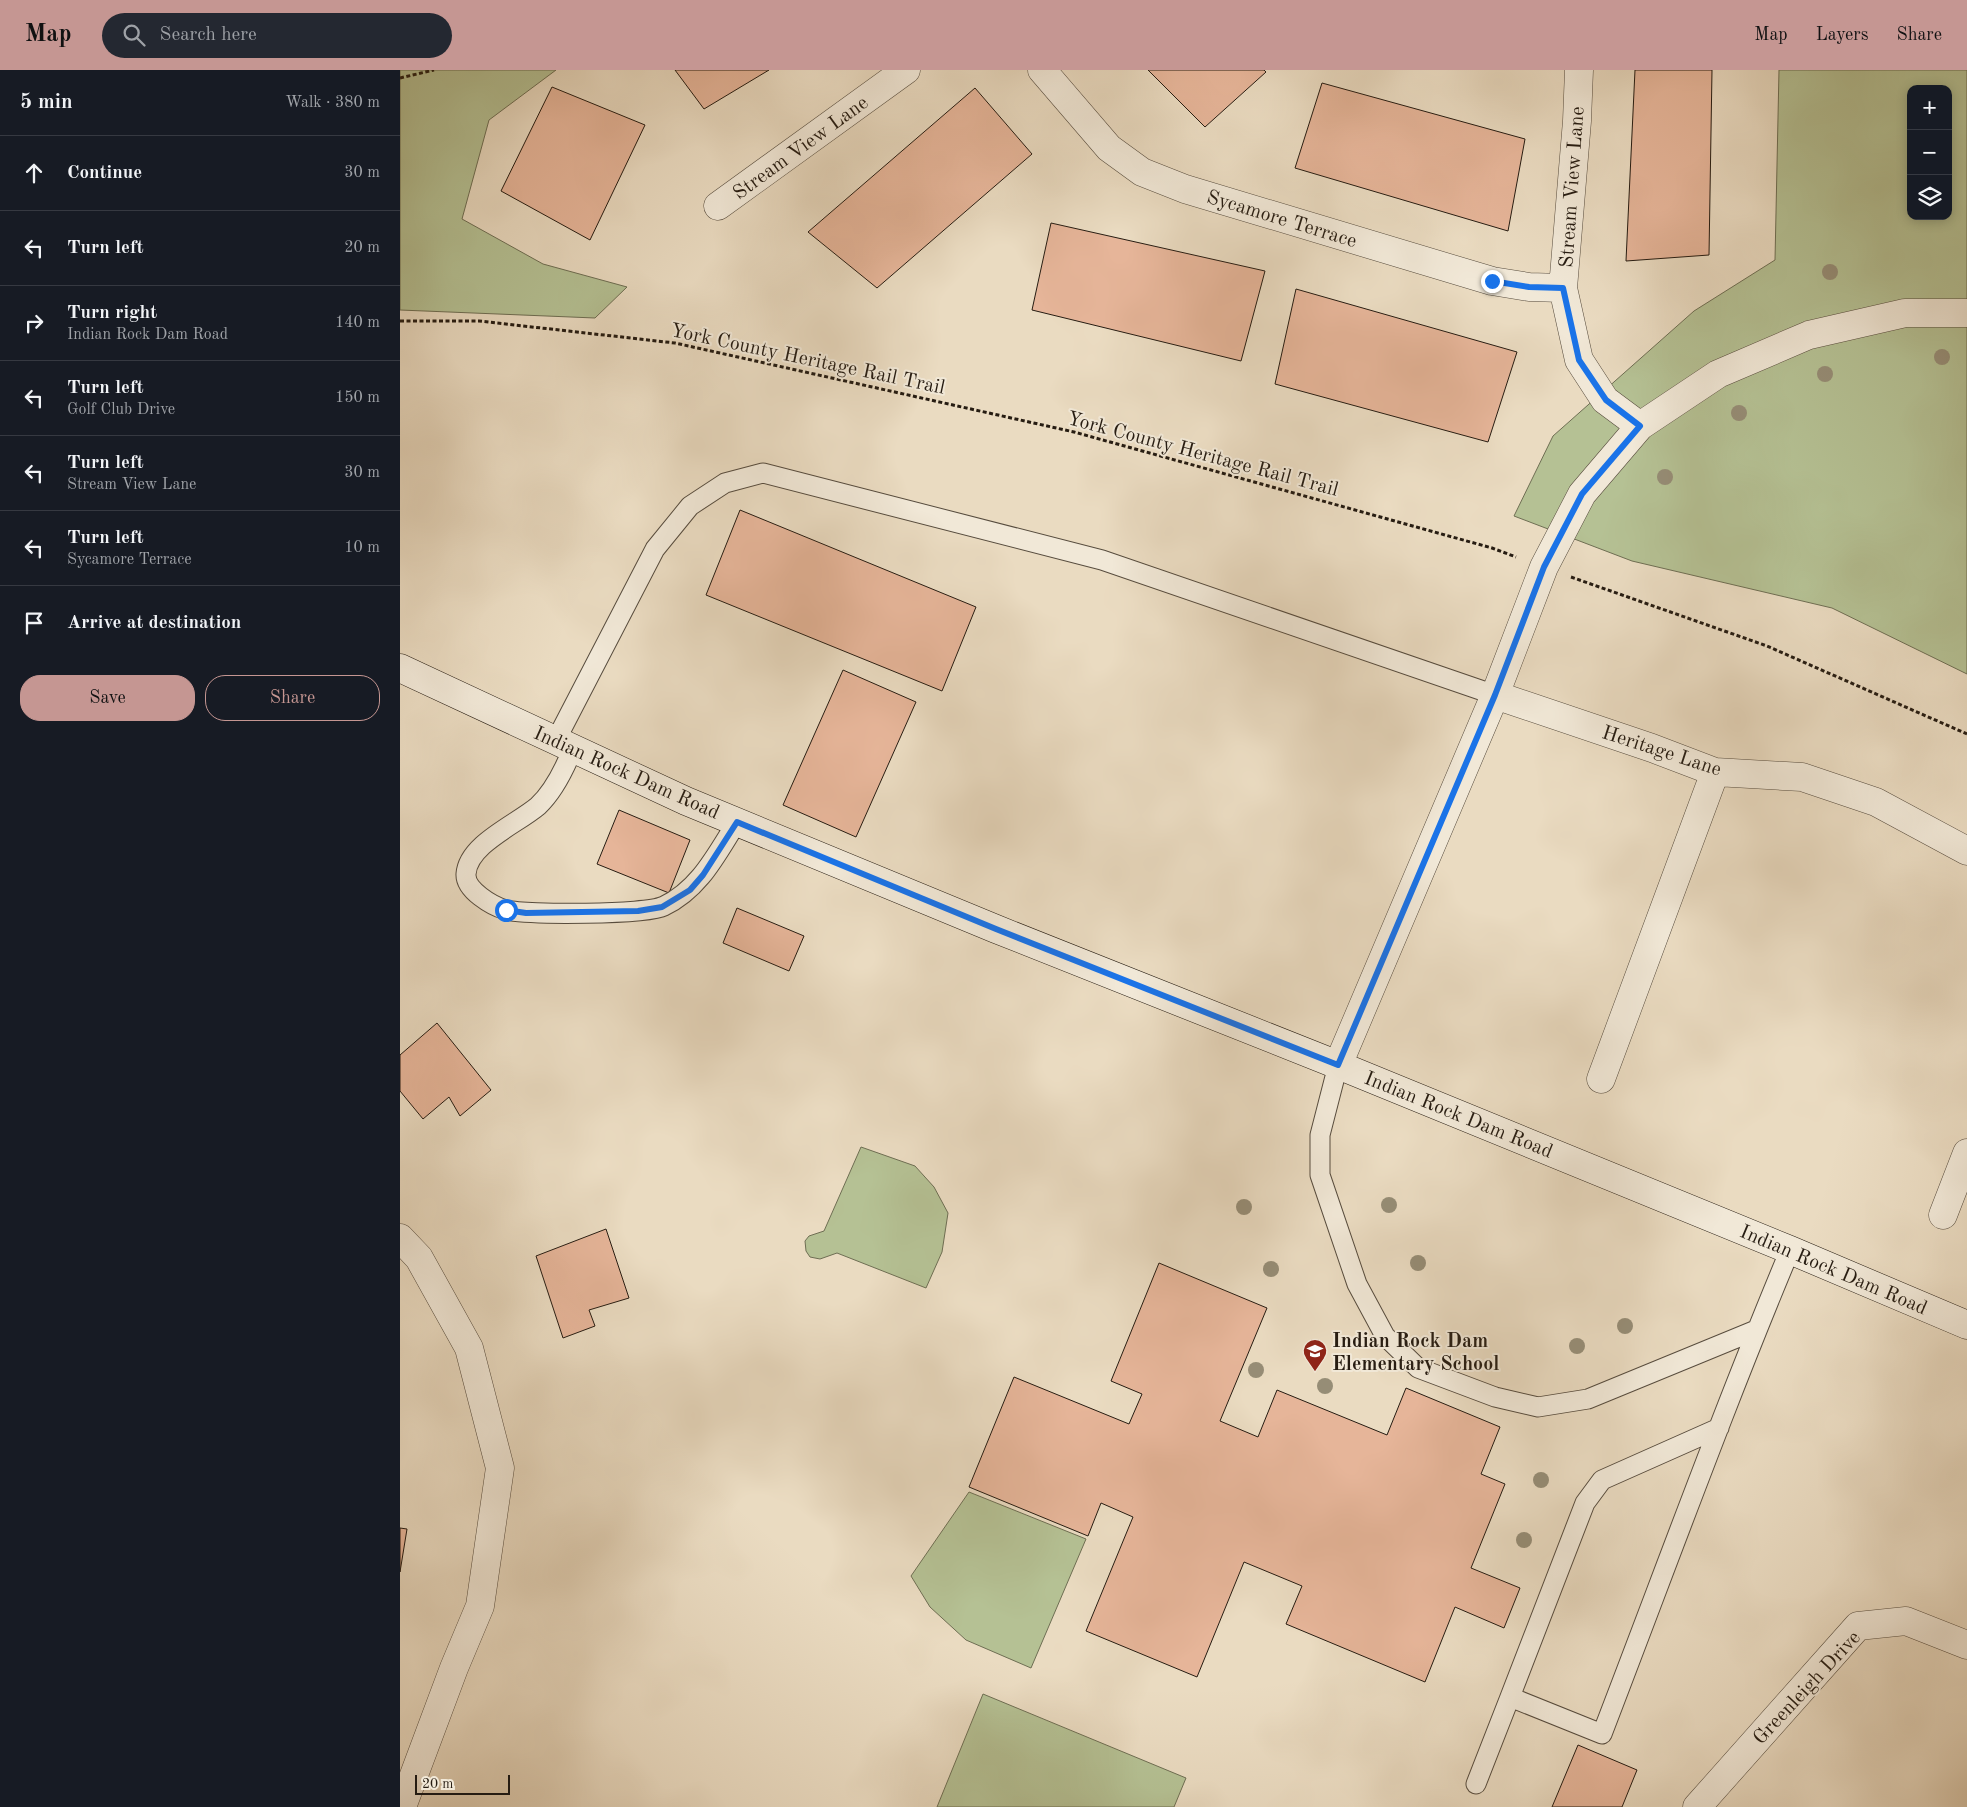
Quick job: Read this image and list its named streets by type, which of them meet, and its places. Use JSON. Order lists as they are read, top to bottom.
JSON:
{
  "streets": {
    "street": [
      "Stream View Lane",
      "Sycamore Terrace",
      "Heritage Lane",
      "Indian Rock Dam Road",
      "Greenleigh Drive"
    ],
    "path": ["York County Heritage Rail Trail"]
  },
  "crossings": [
    ["Stream View Lane", "Sycamore Terrace"]
  ],
  "places": {
    "school or university": ["Indian Rock Dam Elementary School"]
  },
  "scale_bar": "20 m",
  "page": {
    "header": "Map",
    "search": "Search here",
    "nav": ["Map", "Layers", "Share"],
    "heading": ["5 min", "Walk · 380 m"],
    "map_buttons": ["+", "−"],
    "list": [
      ["Continue", "30 m"],
      ["Turn left", "20 m"],
      ["Turn right", "Indian Rock Dam Road", "140 m"],
      ["Turn left", "Golf Club Drive", "150 m"],
      ["Turn left", "Stream View Lane", "30 m"],
      ["Turn left", "Sycamore Terrace", "10 m"],
      "Arrive at destination"
    ],
    "buttons": ["Save", "Share"],
    "scale": "20 m"
  }
}
